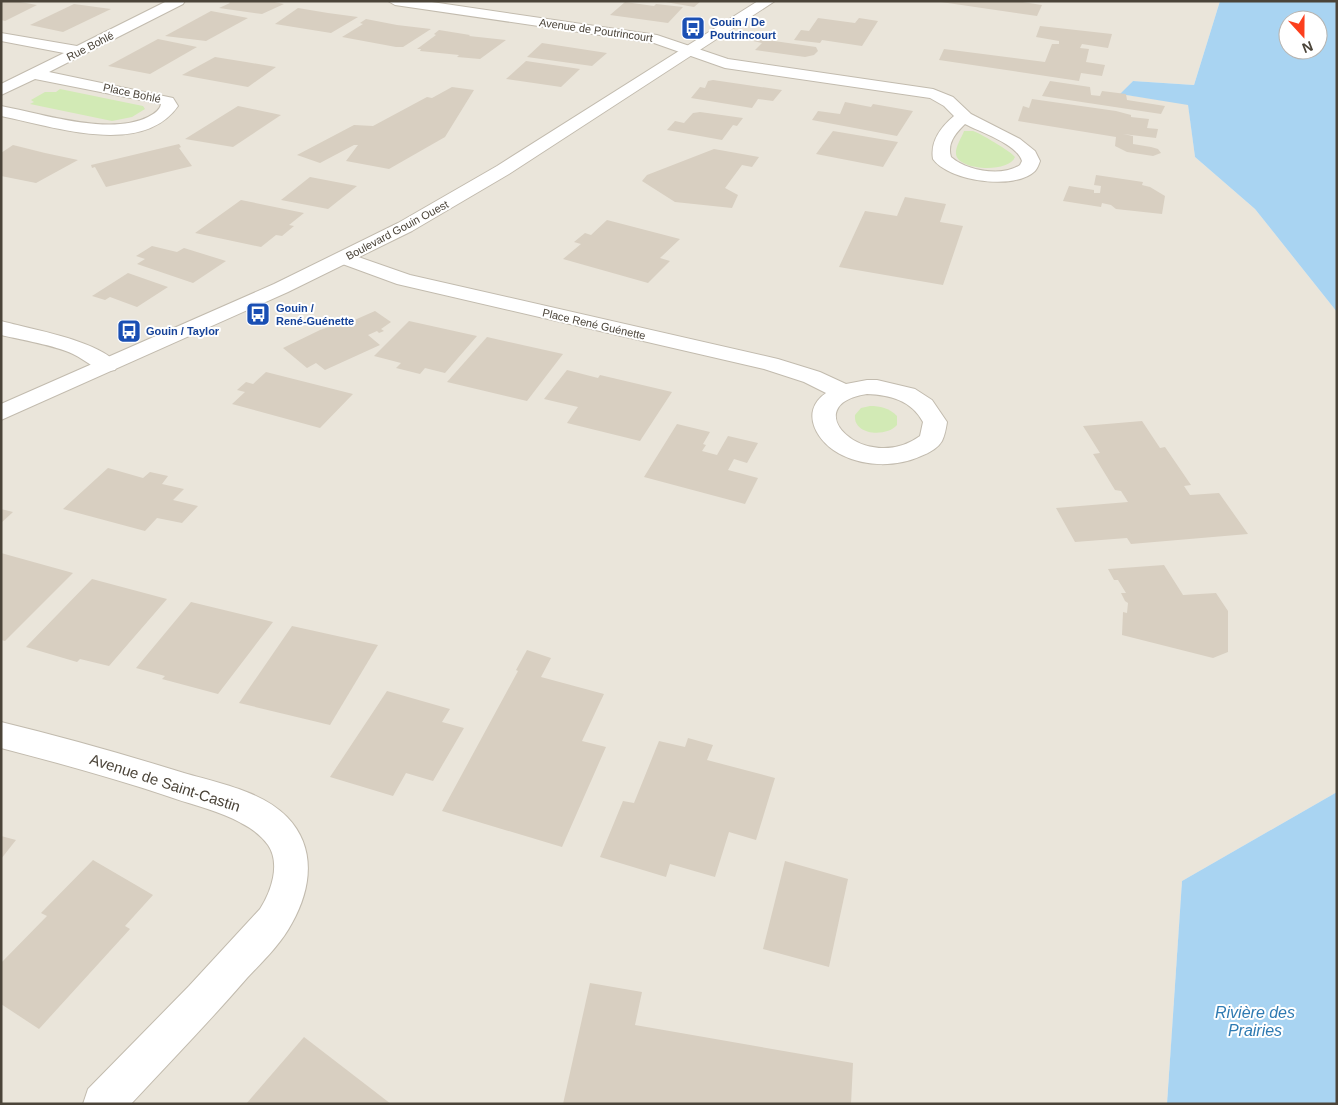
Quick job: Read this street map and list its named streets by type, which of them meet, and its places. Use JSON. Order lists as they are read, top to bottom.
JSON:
{
  "streets": {
    "street": [
      "Avenue de Poutrincourt",
      "Rue Bohlé",
      "Place Bohlé",
      "Boulevard Gouin Ouest",
      "Place René Guénette",
      "Avenue de Saint-Castin"
    ]
  },
  "crossings": [
    ["Avenue de Poutrincourt", "Boulevard Gouin Ouest"],
    ["Rue Bohlé", "Place Bohlé"],
    ["Boulevard Gouin Ouest", "Place René Guénette"]
  ],
  "water": ["Rivière des Prairies"],
  "places": {
    "bus stop": ["Gouin / De Poutrincourt", "Gouin / René-Guénette", "Gouin / Taylor"]
  },
  "north": "bottom"
}
